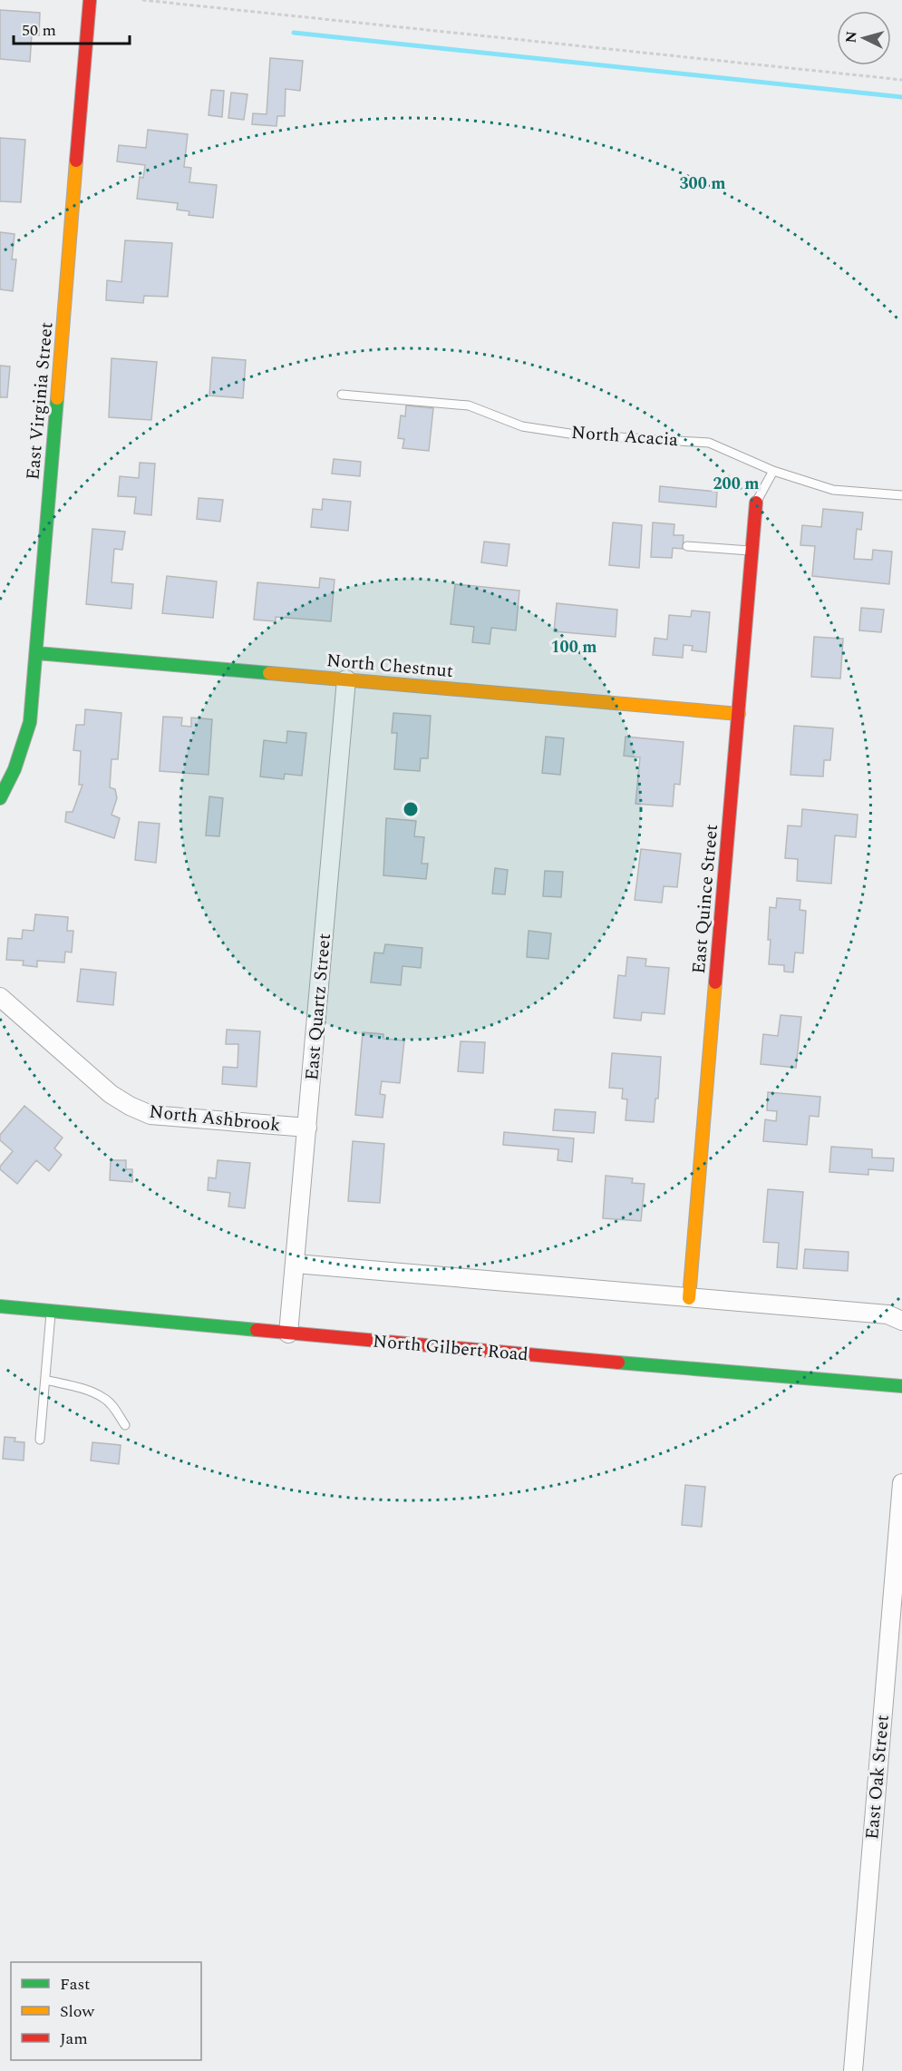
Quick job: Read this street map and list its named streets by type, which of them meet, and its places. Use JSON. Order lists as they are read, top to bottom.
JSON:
{
  "streets": {
    "street": [
      "East Virginia Street",
      "North Chestnut",
      "East Quince Street",
      "East Quartz Street",
      "North Ashbrook",
      "North Gilbert Road",
      "East Oak Street"
    ],
    "lane": ["North Acacia"]
  },
  "crossings": [
    ["East Virginia Street", "North Chestnut"],
    ["North Chestnut", "East Quince Street"],
    ["North Chestnut", "East Quartz Street"],
    ["East Quartz Street", "North Ashbrook"],
    ["East Quartz Street", "North Gilbert Road"]
  ],
  "legend": ["Fast", "Slow", "Jam"],
  "scale_bar": "50 m",
  "north": "left",
  "rings": ["300 m", "200 m", "100 m"]
}
